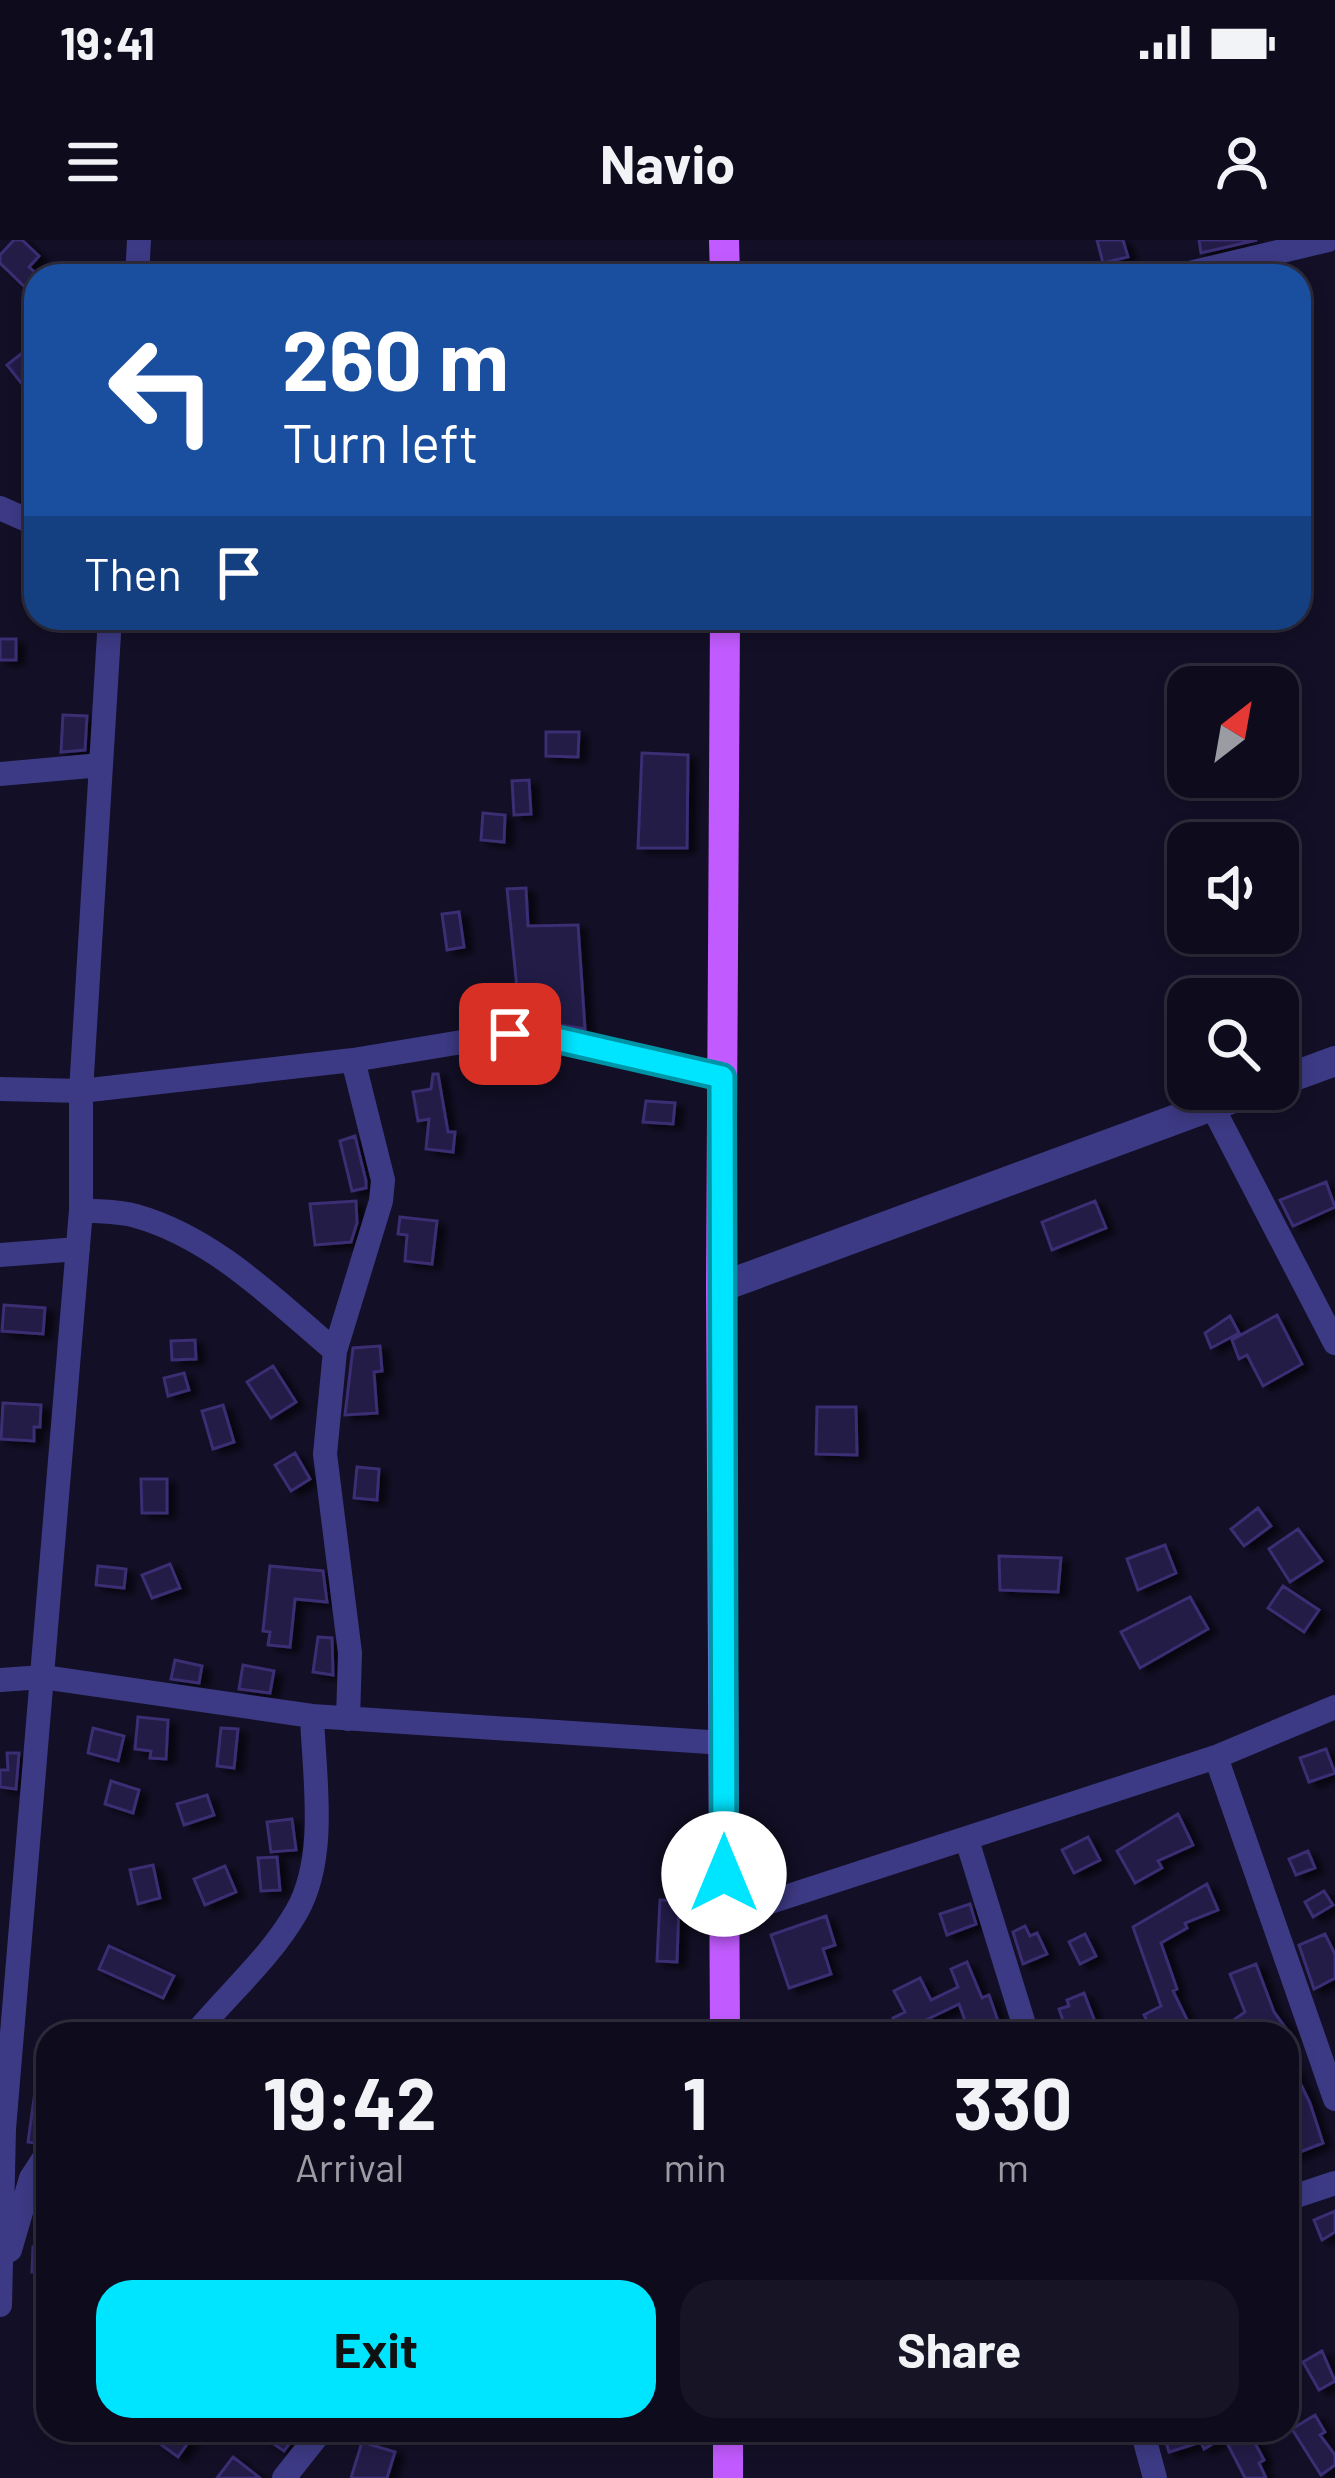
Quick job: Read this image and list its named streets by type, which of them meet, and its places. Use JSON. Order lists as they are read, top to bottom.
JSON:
{
  "north": "top right",
  "page": {
    "status": "19:41",
    "header": "Navio",
    "turn": ["260 m", "Turn left"],
    "then": "Then",
    "eta": [
      "19:42",
      "Arrival",
      "1",
      "min",
      "330",
      "m"
    ],
    "buttons": ["Exit", "Share"]
  }
}
